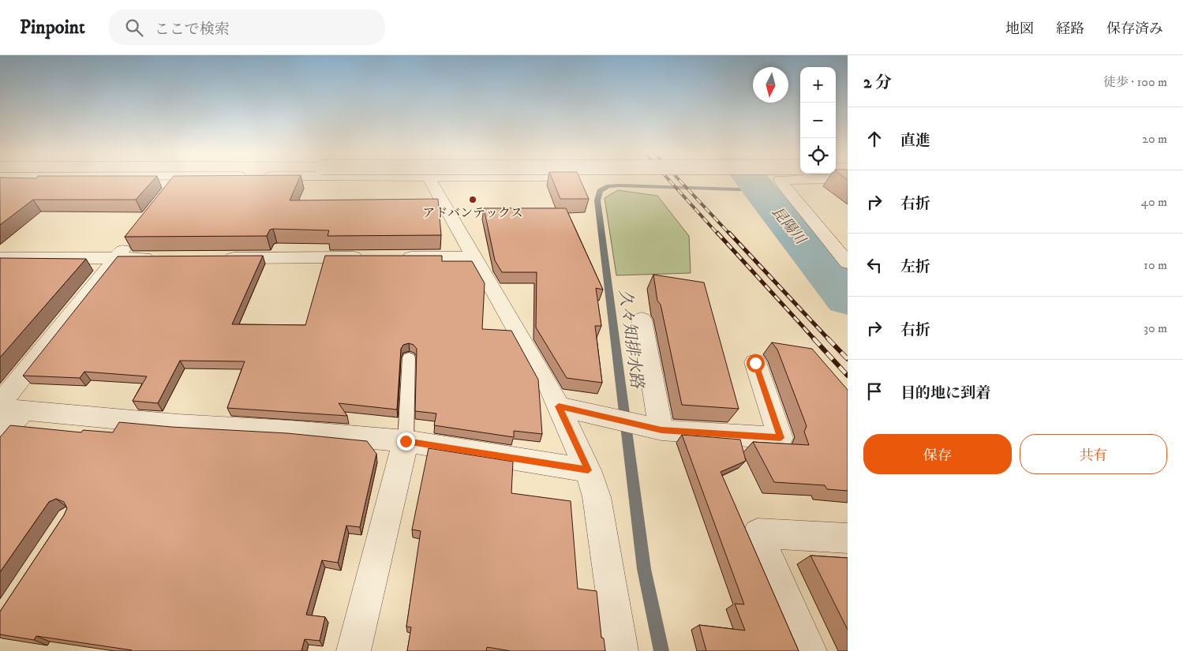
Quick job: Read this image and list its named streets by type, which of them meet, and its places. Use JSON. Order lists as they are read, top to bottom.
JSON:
{
  "water": ["昆陽川", "久々知排水路"],
  "places": ["アドバンテックス"],
  "north": "bottom",
  "page": {
    "header": "Pinpoint",
    "search": "ここで検索",
    "nav": ["地図", "経路", "保存済み"],
    "heading": ["2 分", "徒歩 · 100 m"],
    "map_buttons": ["+", "−"],
    "list": [
      ["直進", "20 m"],
      ["右折", "40 m"],
      ["左折", "10 m"],
      ["右折", "30 m"],
      "目的地に到着"
    ],
    "buttons": ["保存", "共有"]
  }
}
